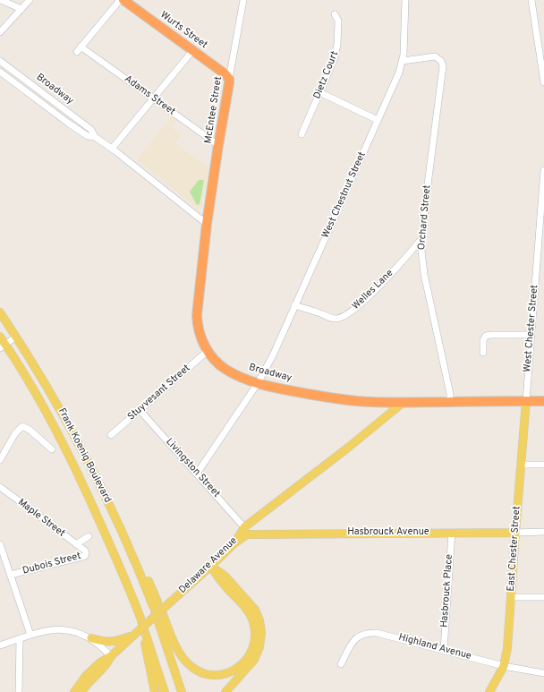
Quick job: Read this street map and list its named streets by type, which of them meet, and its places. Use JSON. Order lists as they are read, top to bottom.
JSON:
{
  "streets": {
    "highway": ["Wurts Street", "Broadway", "McEntee Street"],
    "main road": [
      "Frank Koenig Boulevard",
      "Hasbrouck Avenue",
      "East Chester Street",
      "Delaware Avenue"
    ],
    "street": [
      "Dietz Court",
      "Adams Street",
      "West Chestnut Street",
      "Orchard Street",
      "Welles Lane",
      "West Chester Street",
      "Stuyvesant Street",
      "Livingston Street",
      "Maple Street",
      "Dubois Street",
      "Hasbrouck Place",
      "Highland Avenue"
    ]
  },
  "crossings": [
    ["Wurts Street", "McEntee Street"],
    ["Broadway", "McEntee Street"],
    ["Broadway", "West Chestnut Street"],
    ["Broadway", "Orchard Street"],
    ["Broadway", "West Chester Street"],
    ["Broadway", "Stuyvesant Street"],
    ["Broadway", "East Chester Street"],
    ["Broadway", "Delaware Avenue"],
    ["Adams Street", "McEntee Street"],
    ["West Chestnut Street", "Orchard Street"],
    ["West Chestnut Street", "Welles Lane"],
    ["West Chestnut Street", "Livingston Street"],
    ["Orchard Street", "Welles Lane"],
    ["West Chester Street", "East Chester Street"],
    ["Stuyvesant Street", "Livingston Street"],
    ["Livingston Street", "Delaware Avenue"],
    ["Maple Street", "Dubois Street"],
    ["Hasbrouck Avenue", "East Chester Street"],
    ["Hasbrouck Avenue", "Delaware Avenue"],
    ["Hasbrouck Avenue", "Hasbrouck Place"],
    ["East Chester Street", "Highland Avenue"],
    ["Hasbrouck Place", "Highland Avenue"]
  ]
}
